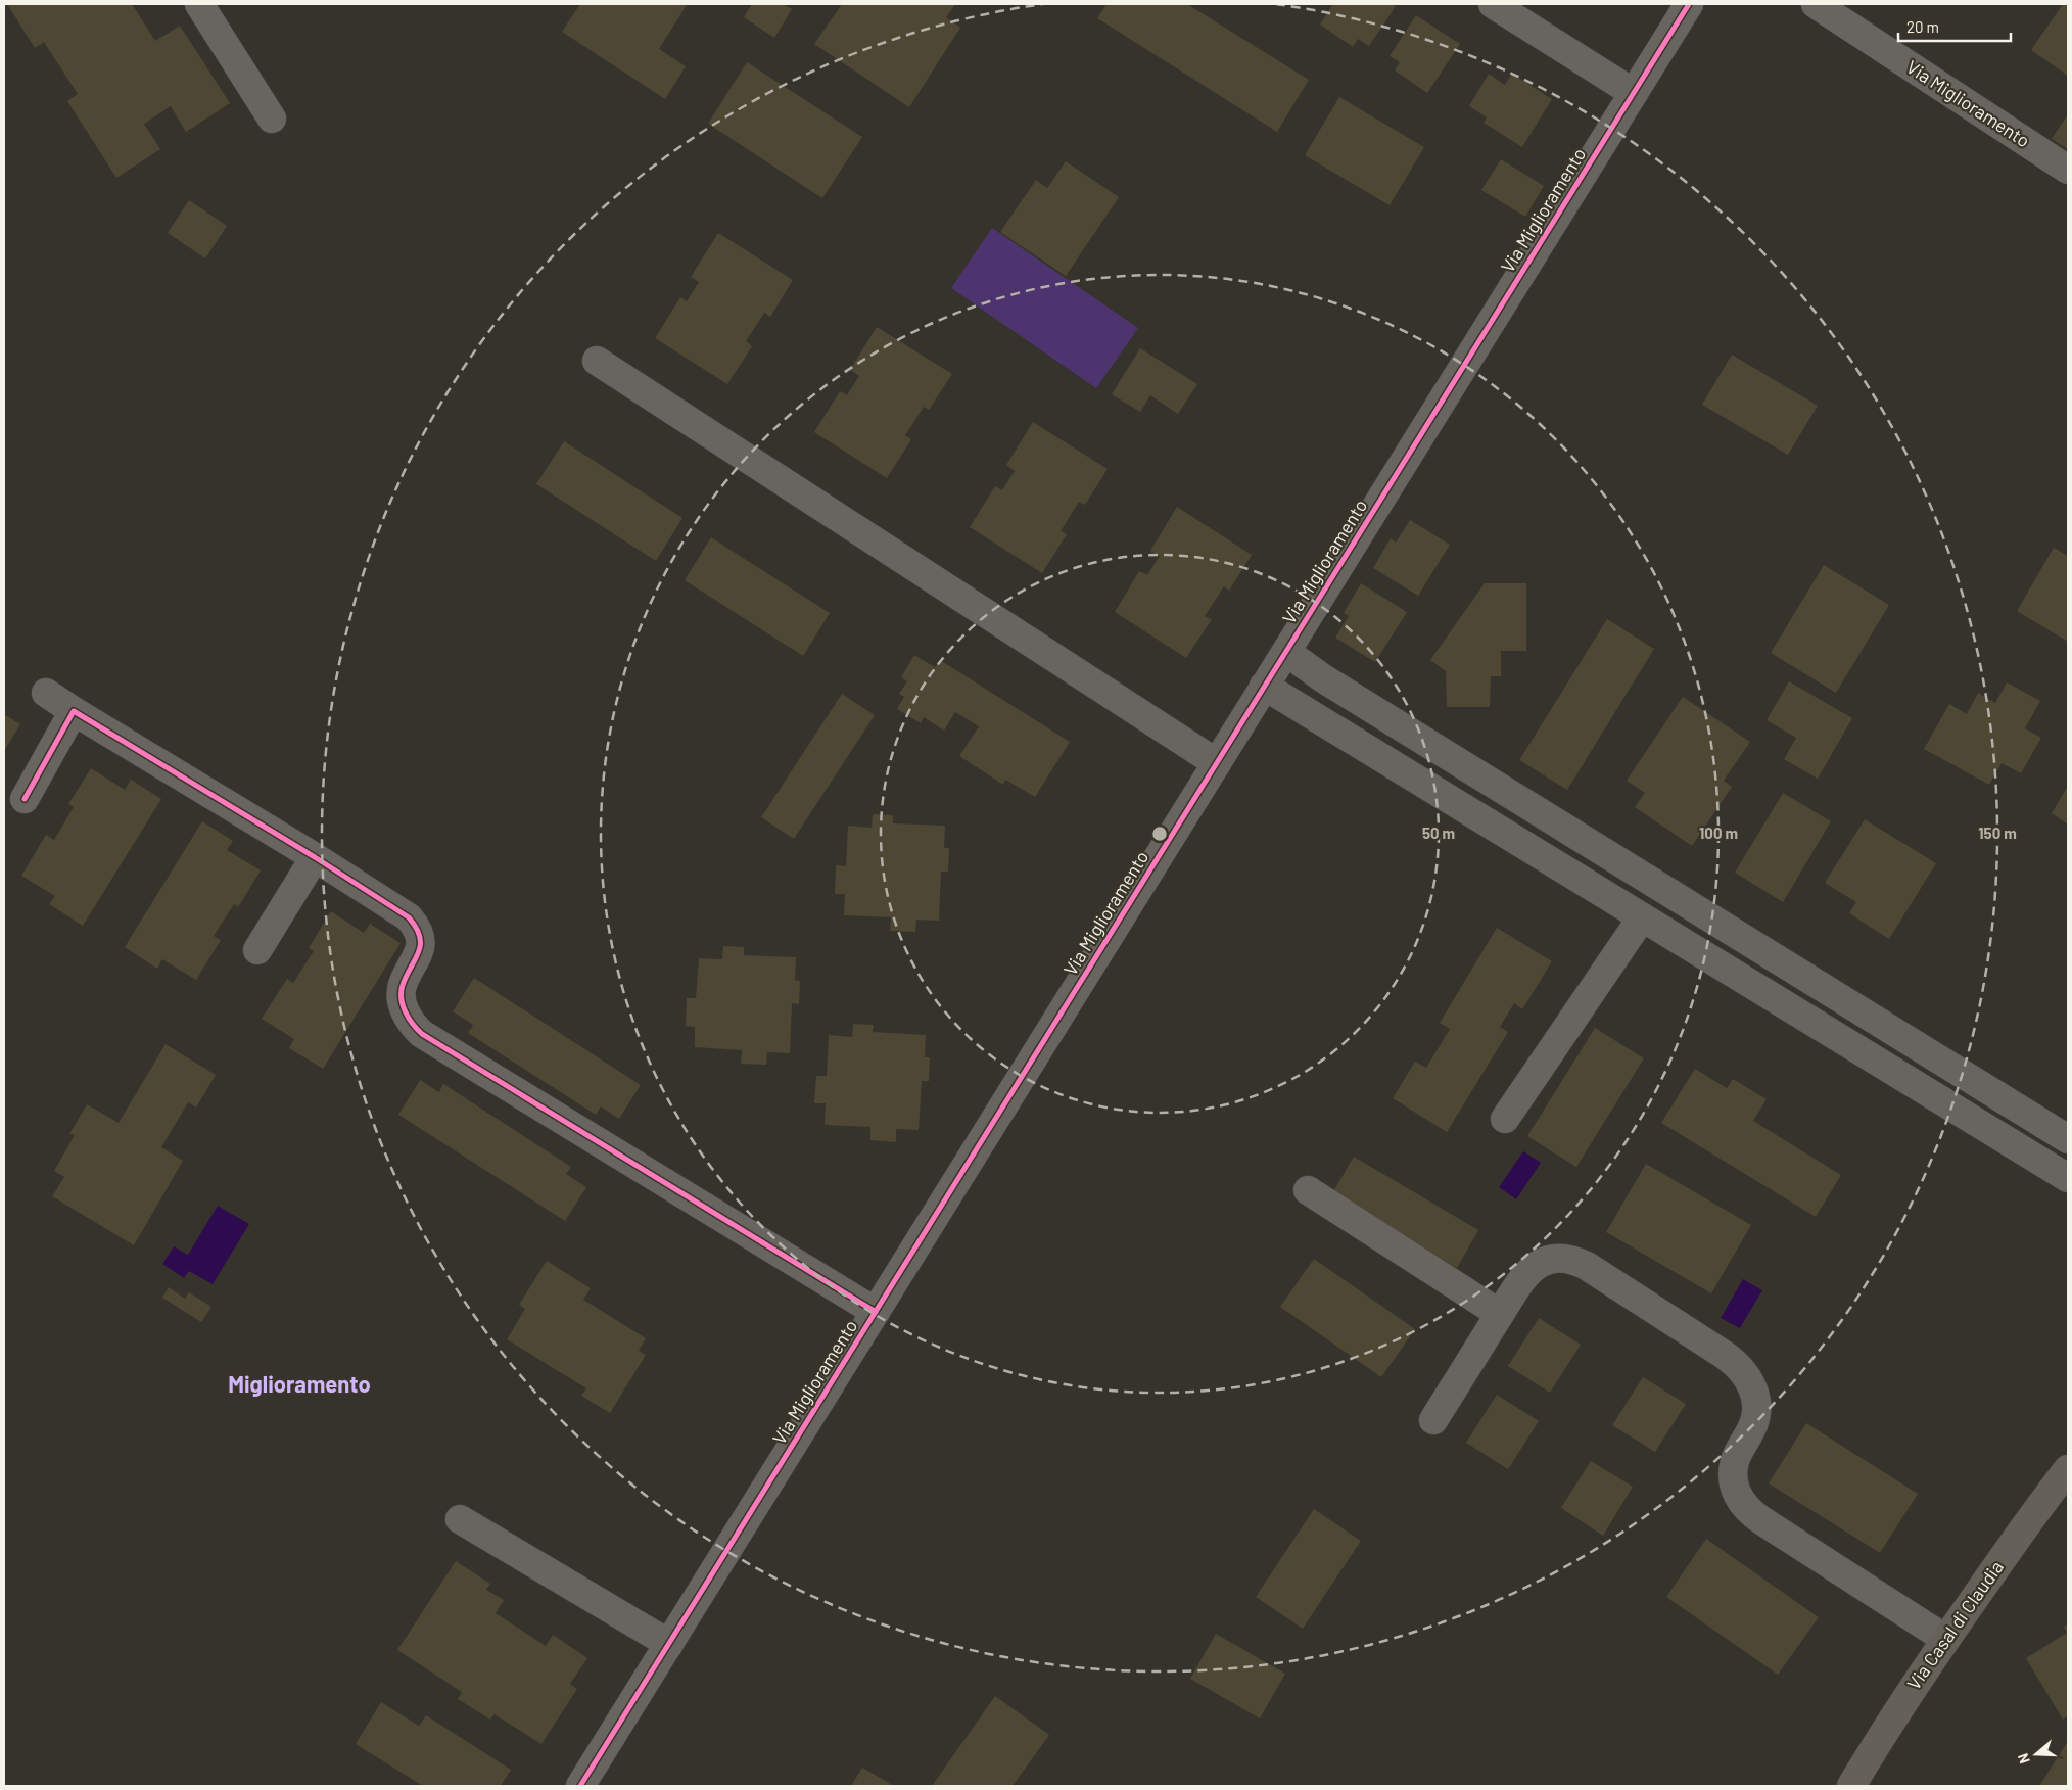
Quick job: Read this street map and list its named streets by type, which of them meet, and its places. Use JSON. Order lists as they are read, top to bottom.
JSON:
{
  "streets": {
    "street": ["Via Miglioramento", "Via Casal di Claudia"]
  },
  "districts": ["Miglioramento"],
  "scale_bar": "20 m",
  "north": "left",
  "rings": ["50 m", "100 m", "150 m"]
}
